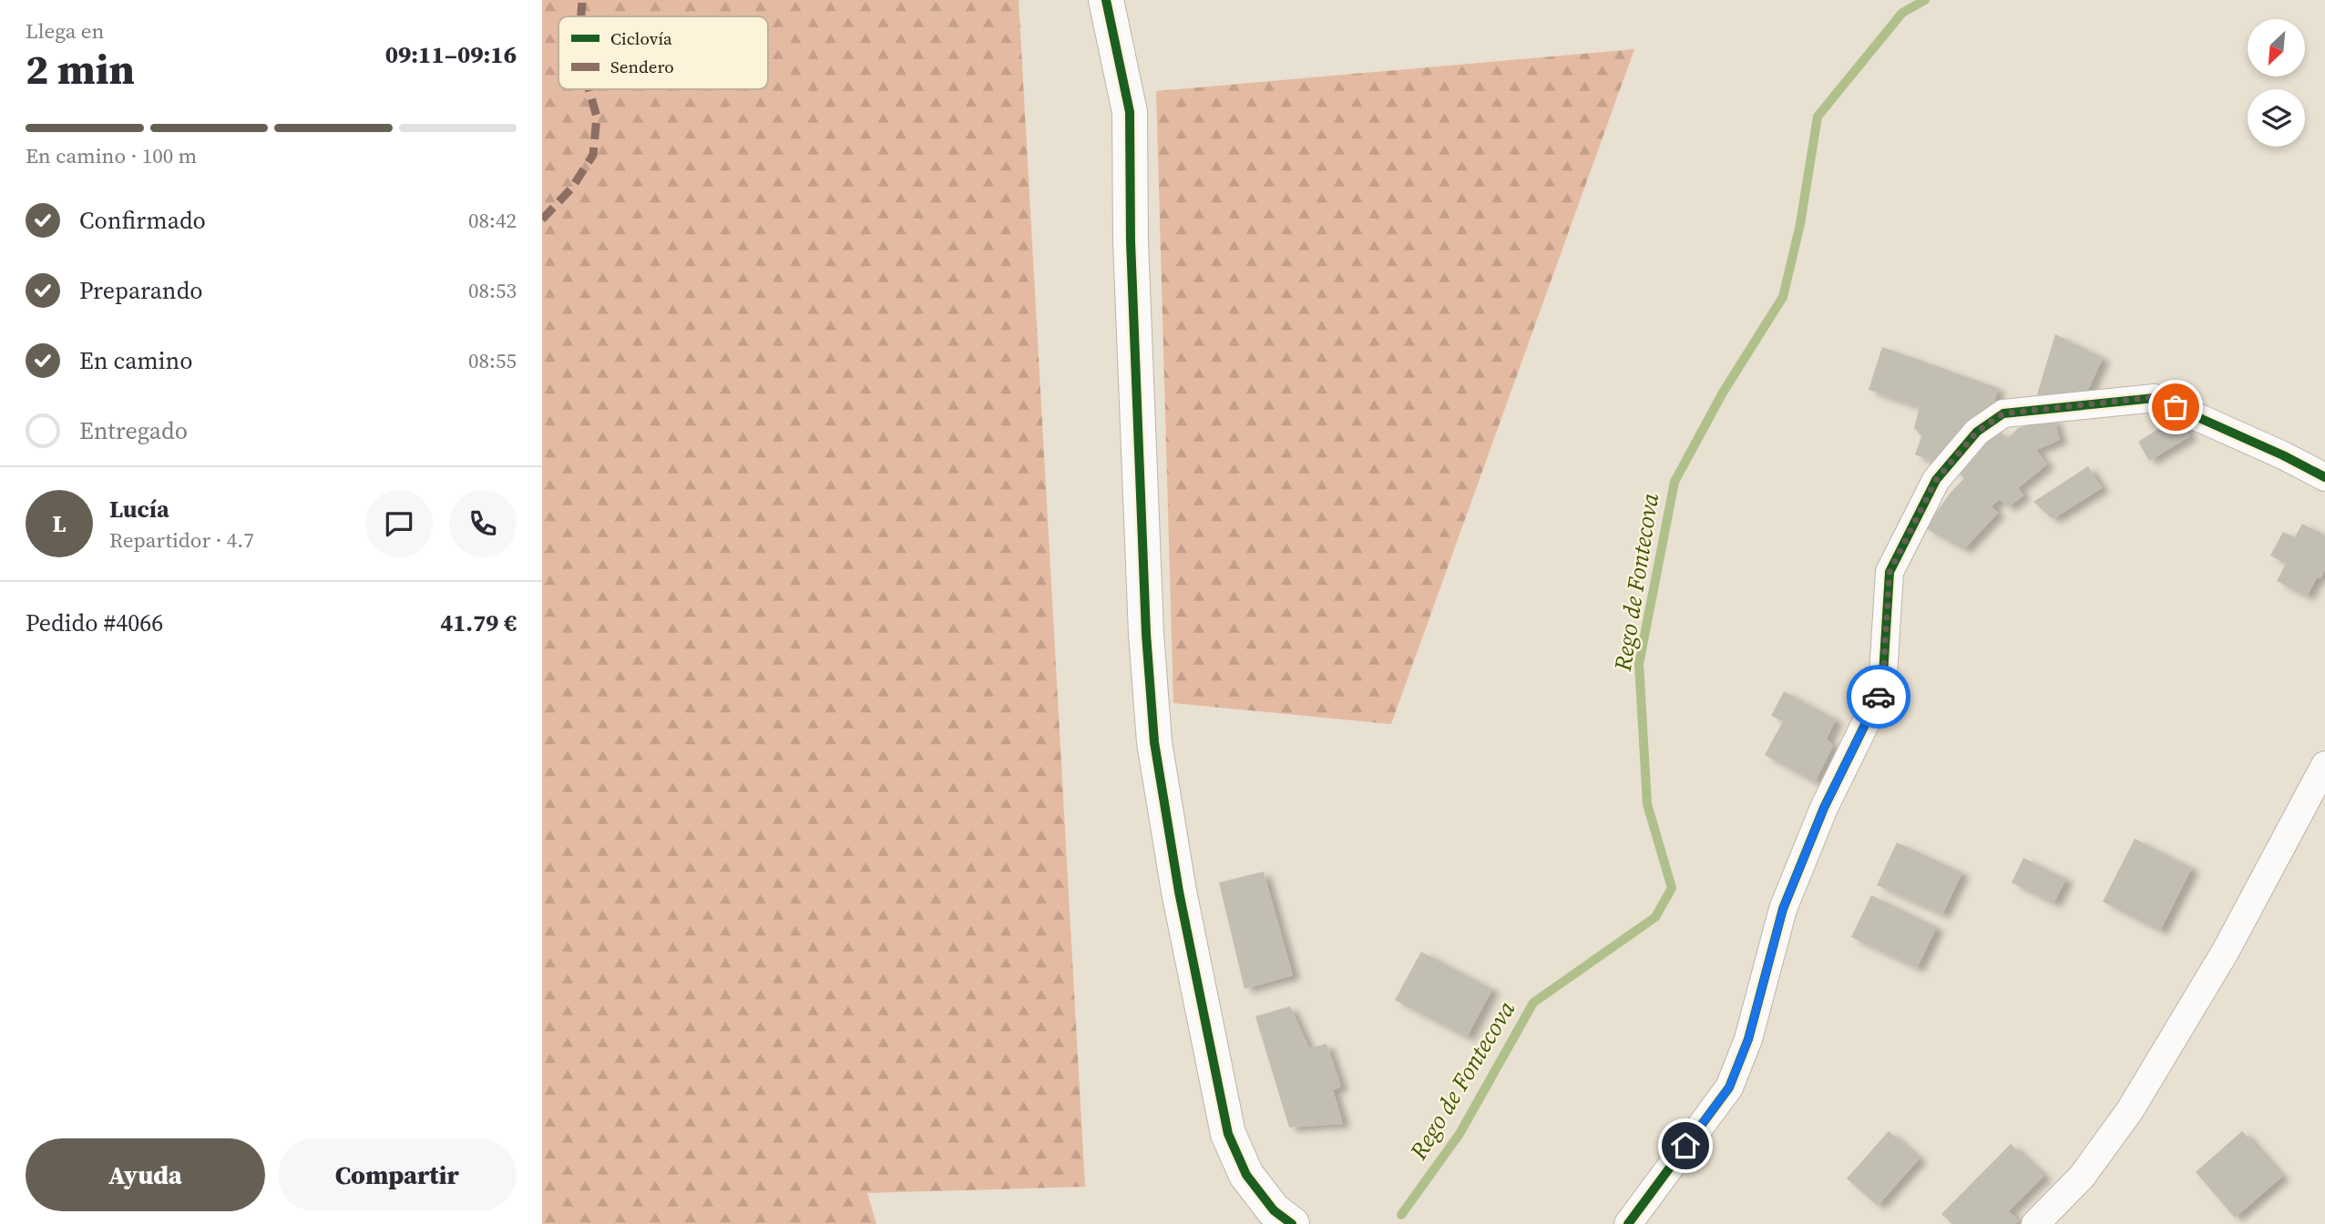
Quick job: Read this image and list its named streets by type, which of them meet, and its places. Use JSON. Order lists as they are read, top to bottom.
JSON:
{
  "water": ["Rego de Fontecova"],
  "legend": ["Ciclovía", "Sendero"],
  "north": "bottom left",
  "page": {
    "heading": ["2 min", "Llega en", "09:11–09:16"],
    "panel": [
      "Lucía",
      "Repartidor · 4.7",
      "Pedido #4066",
      "41.79 €"
    ],
    "bar": "En camino · 100 m",
    "list": [
      ["Confirmado", "08:42"],
      ["Preparando", "08:53"],
      ["En camino", "08:55"],
      "Entregado"
    ],
    "round": "L",
    "buttons": ["Ayuda", "Compartir"]
  }
}
